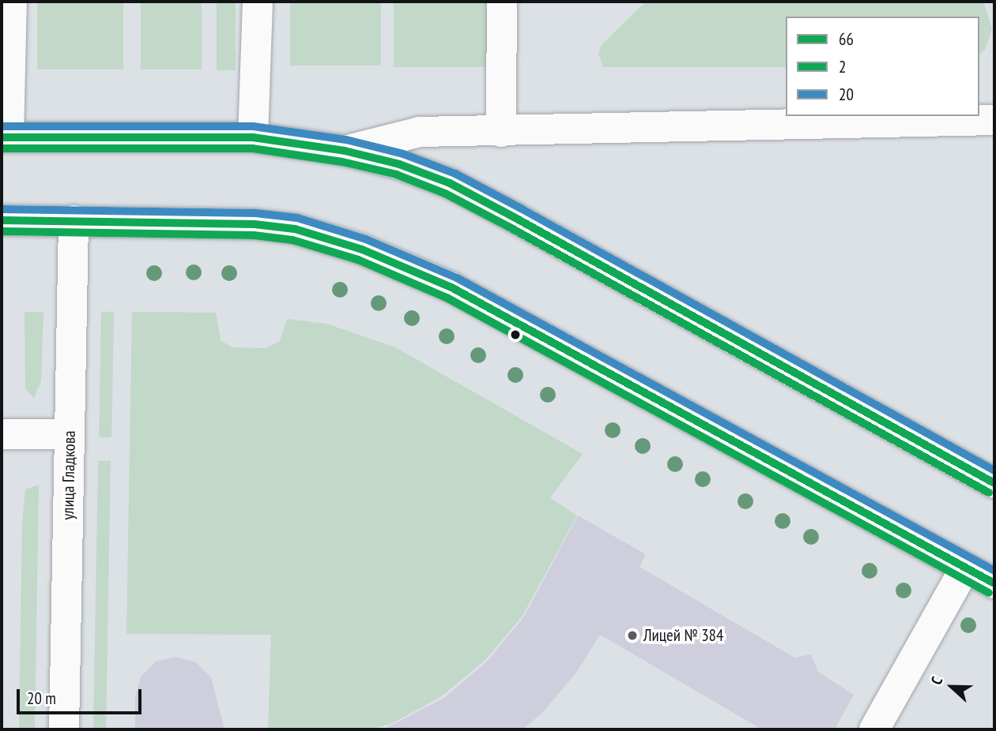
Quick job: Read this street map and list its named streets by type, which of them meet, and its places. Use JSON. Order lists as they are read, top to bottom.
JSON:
{
  "streets": {
    "main road": ["улица Гладкова"]
  },
  "places": ["Лицей № 384"],
  "lines": ["transit line 20", "transit line 66", "transit line 2"],
  "legend": ["66", "2", "20"],
  "scale_bar": "20 m",
  "north": "left"
}
